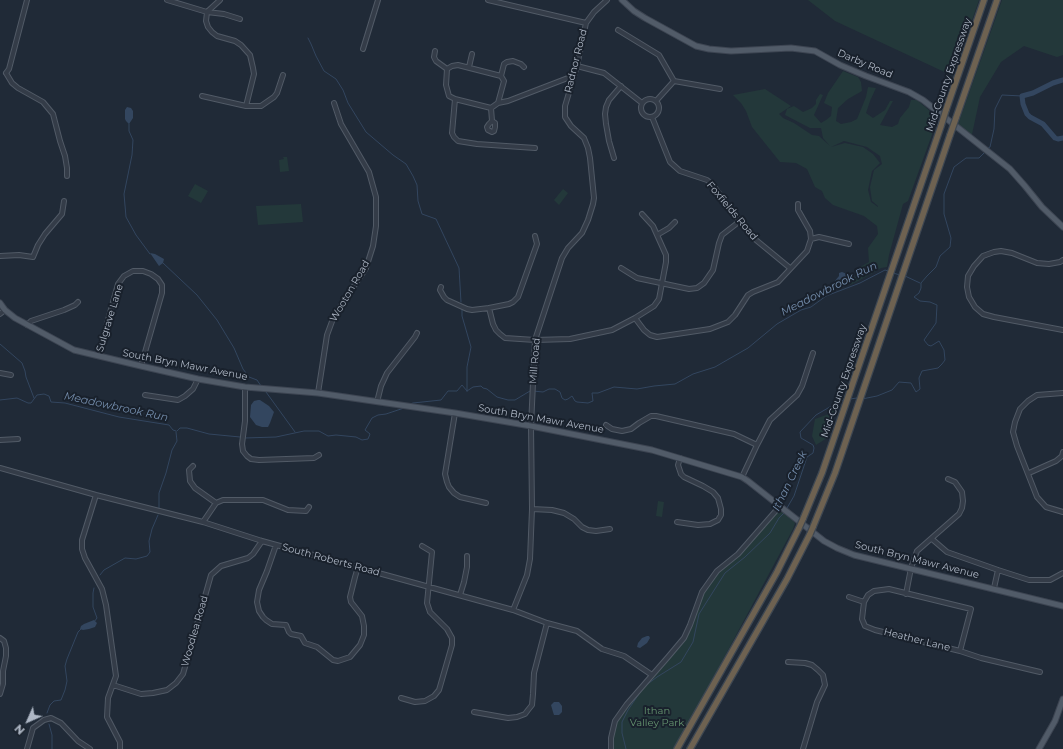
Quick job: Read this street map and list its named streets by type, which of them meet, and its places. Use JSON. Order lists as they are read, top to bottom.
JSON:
{
  "streets": {
    "highway": ["Mid-County Expressway"],
    "main road": ["Darby Road", "South Bryn Mawr Avenue"],
    "street": [
      "Radnor Road",
      "Foxfields Road",
      "Wooton Road",
      "Sulgrave Lane",
      "Mill Road",
      "South Roberts Road",
      "Woodlea Road",
      "Heather Lane"
    ]
  },
  "crossings": [
    ["Radnor Road", "Foxfields Road"],
    ["Radnor Road", "Mill Road"],
    ["Wooton Road", "South Bryn Mawr Avenue"],
    ["Sulgrave Lane", "South Bryn Mawr Avenue"],
    ["Mill Road", "South Bryn Mawr Avenue"],
    ["Mill Road", "South Roberts Road"],
    ["South Roberts Road", "Woodlea Road"]
  ],
  "water": ["Meadowbrook Run", "Ithan Creek"],
  "parks": ["Ithan Valley Park"],
  "north": "bottom left"
}
